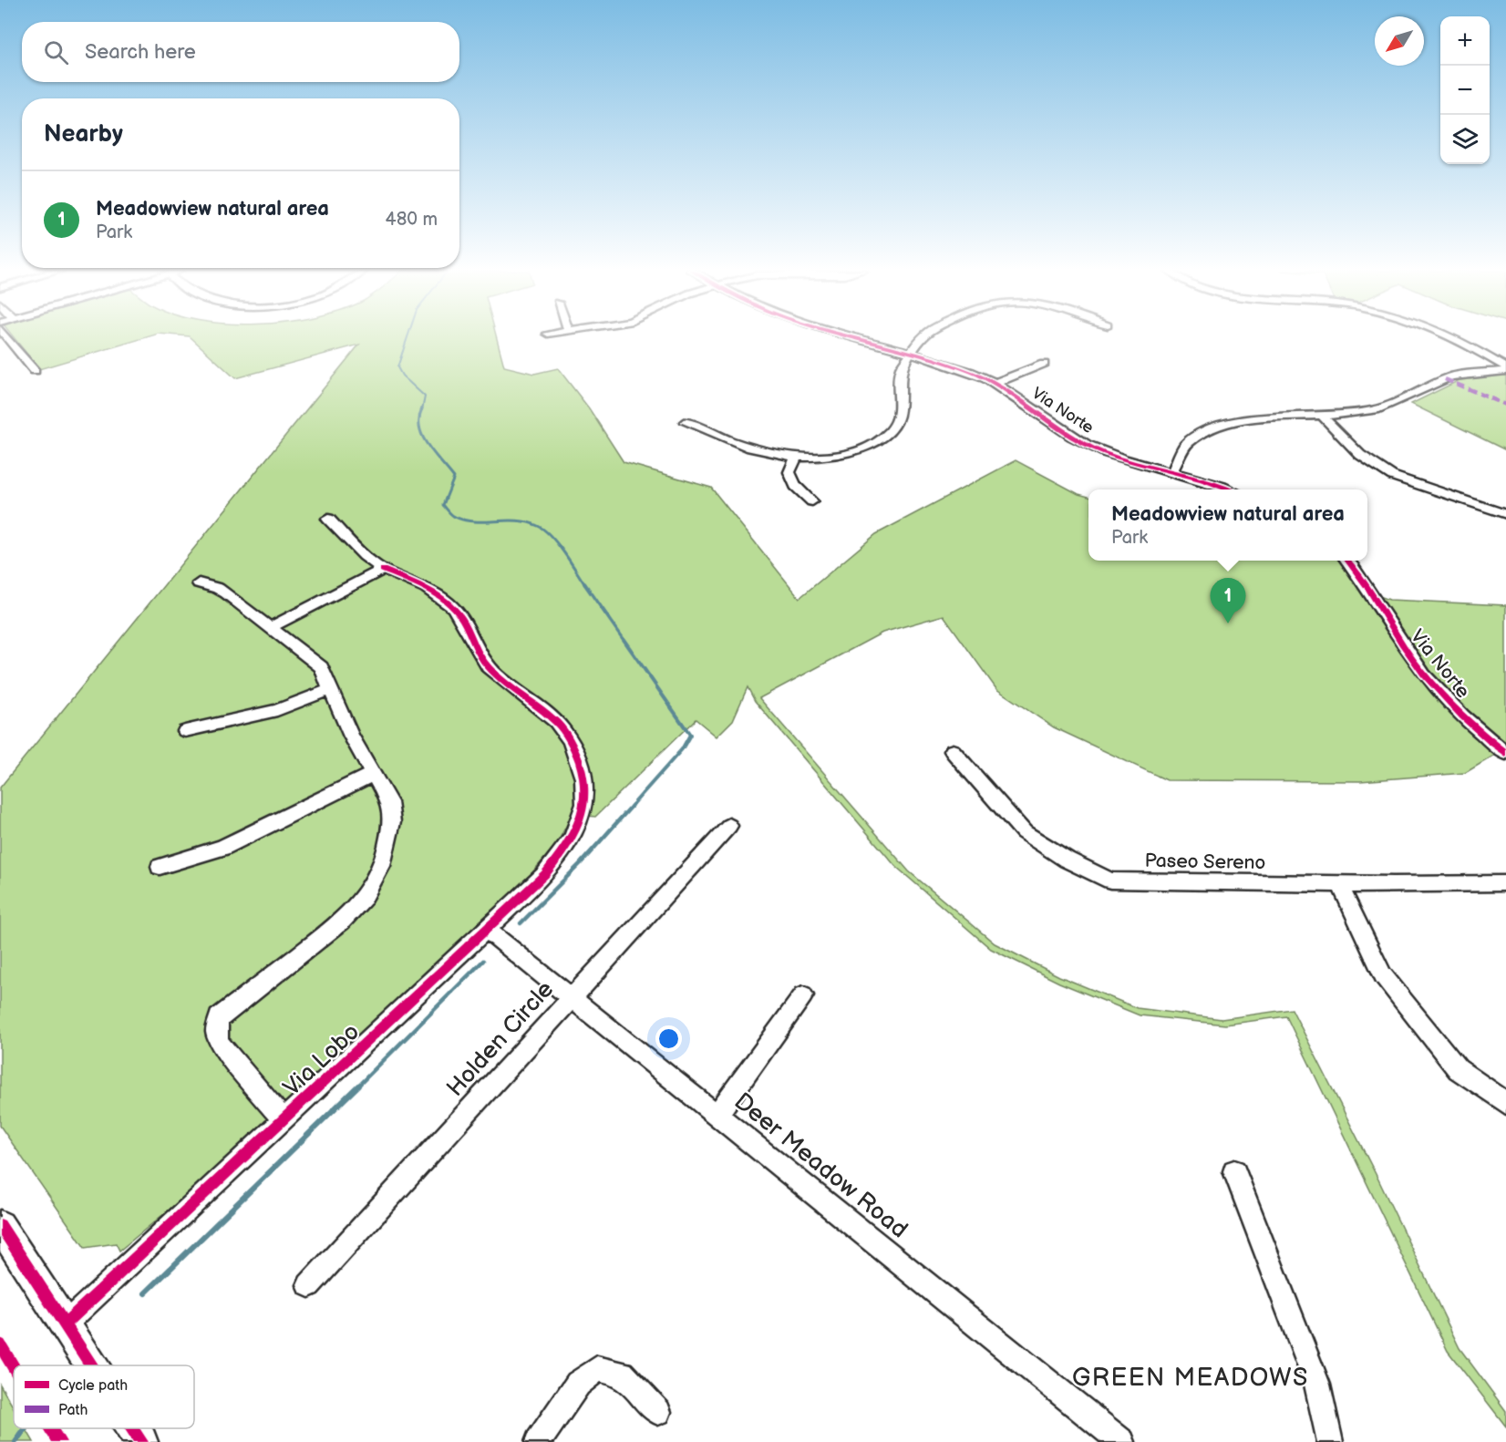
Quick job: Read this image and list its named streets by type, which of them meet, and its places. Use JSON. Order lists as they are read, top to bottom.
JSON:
{
  "streets": {
    "street": [
      "Via Norte",
      "Paseo Sereno",
      "Holden Circle",
      "Via Lobo",
      "Deer Meadow Road"
    ]
  },
  "crossings": [
    ["Holden Circle", "Deer Meadow Road"],
    ["Via Lobo", "Deer Meadow Road"]
  ],
  "districts": ["GREEN MEADOWS"],
  "legend": ["Cycle path", "Path"],
  "north": "bottom left",
  "page": {
    "map_buttons": ["+", "−"],
    "search": "Search here",
    "heading": "Nearby",
    "list": [
      {
        "mark": "1",
        "name": "Meadowview natural area",
        "note": "Park",
        "value": "480 m"
      }
    ],
    "popup": ["Meadowview natural area", "Park"],
    "pins": "1"
  }
}
